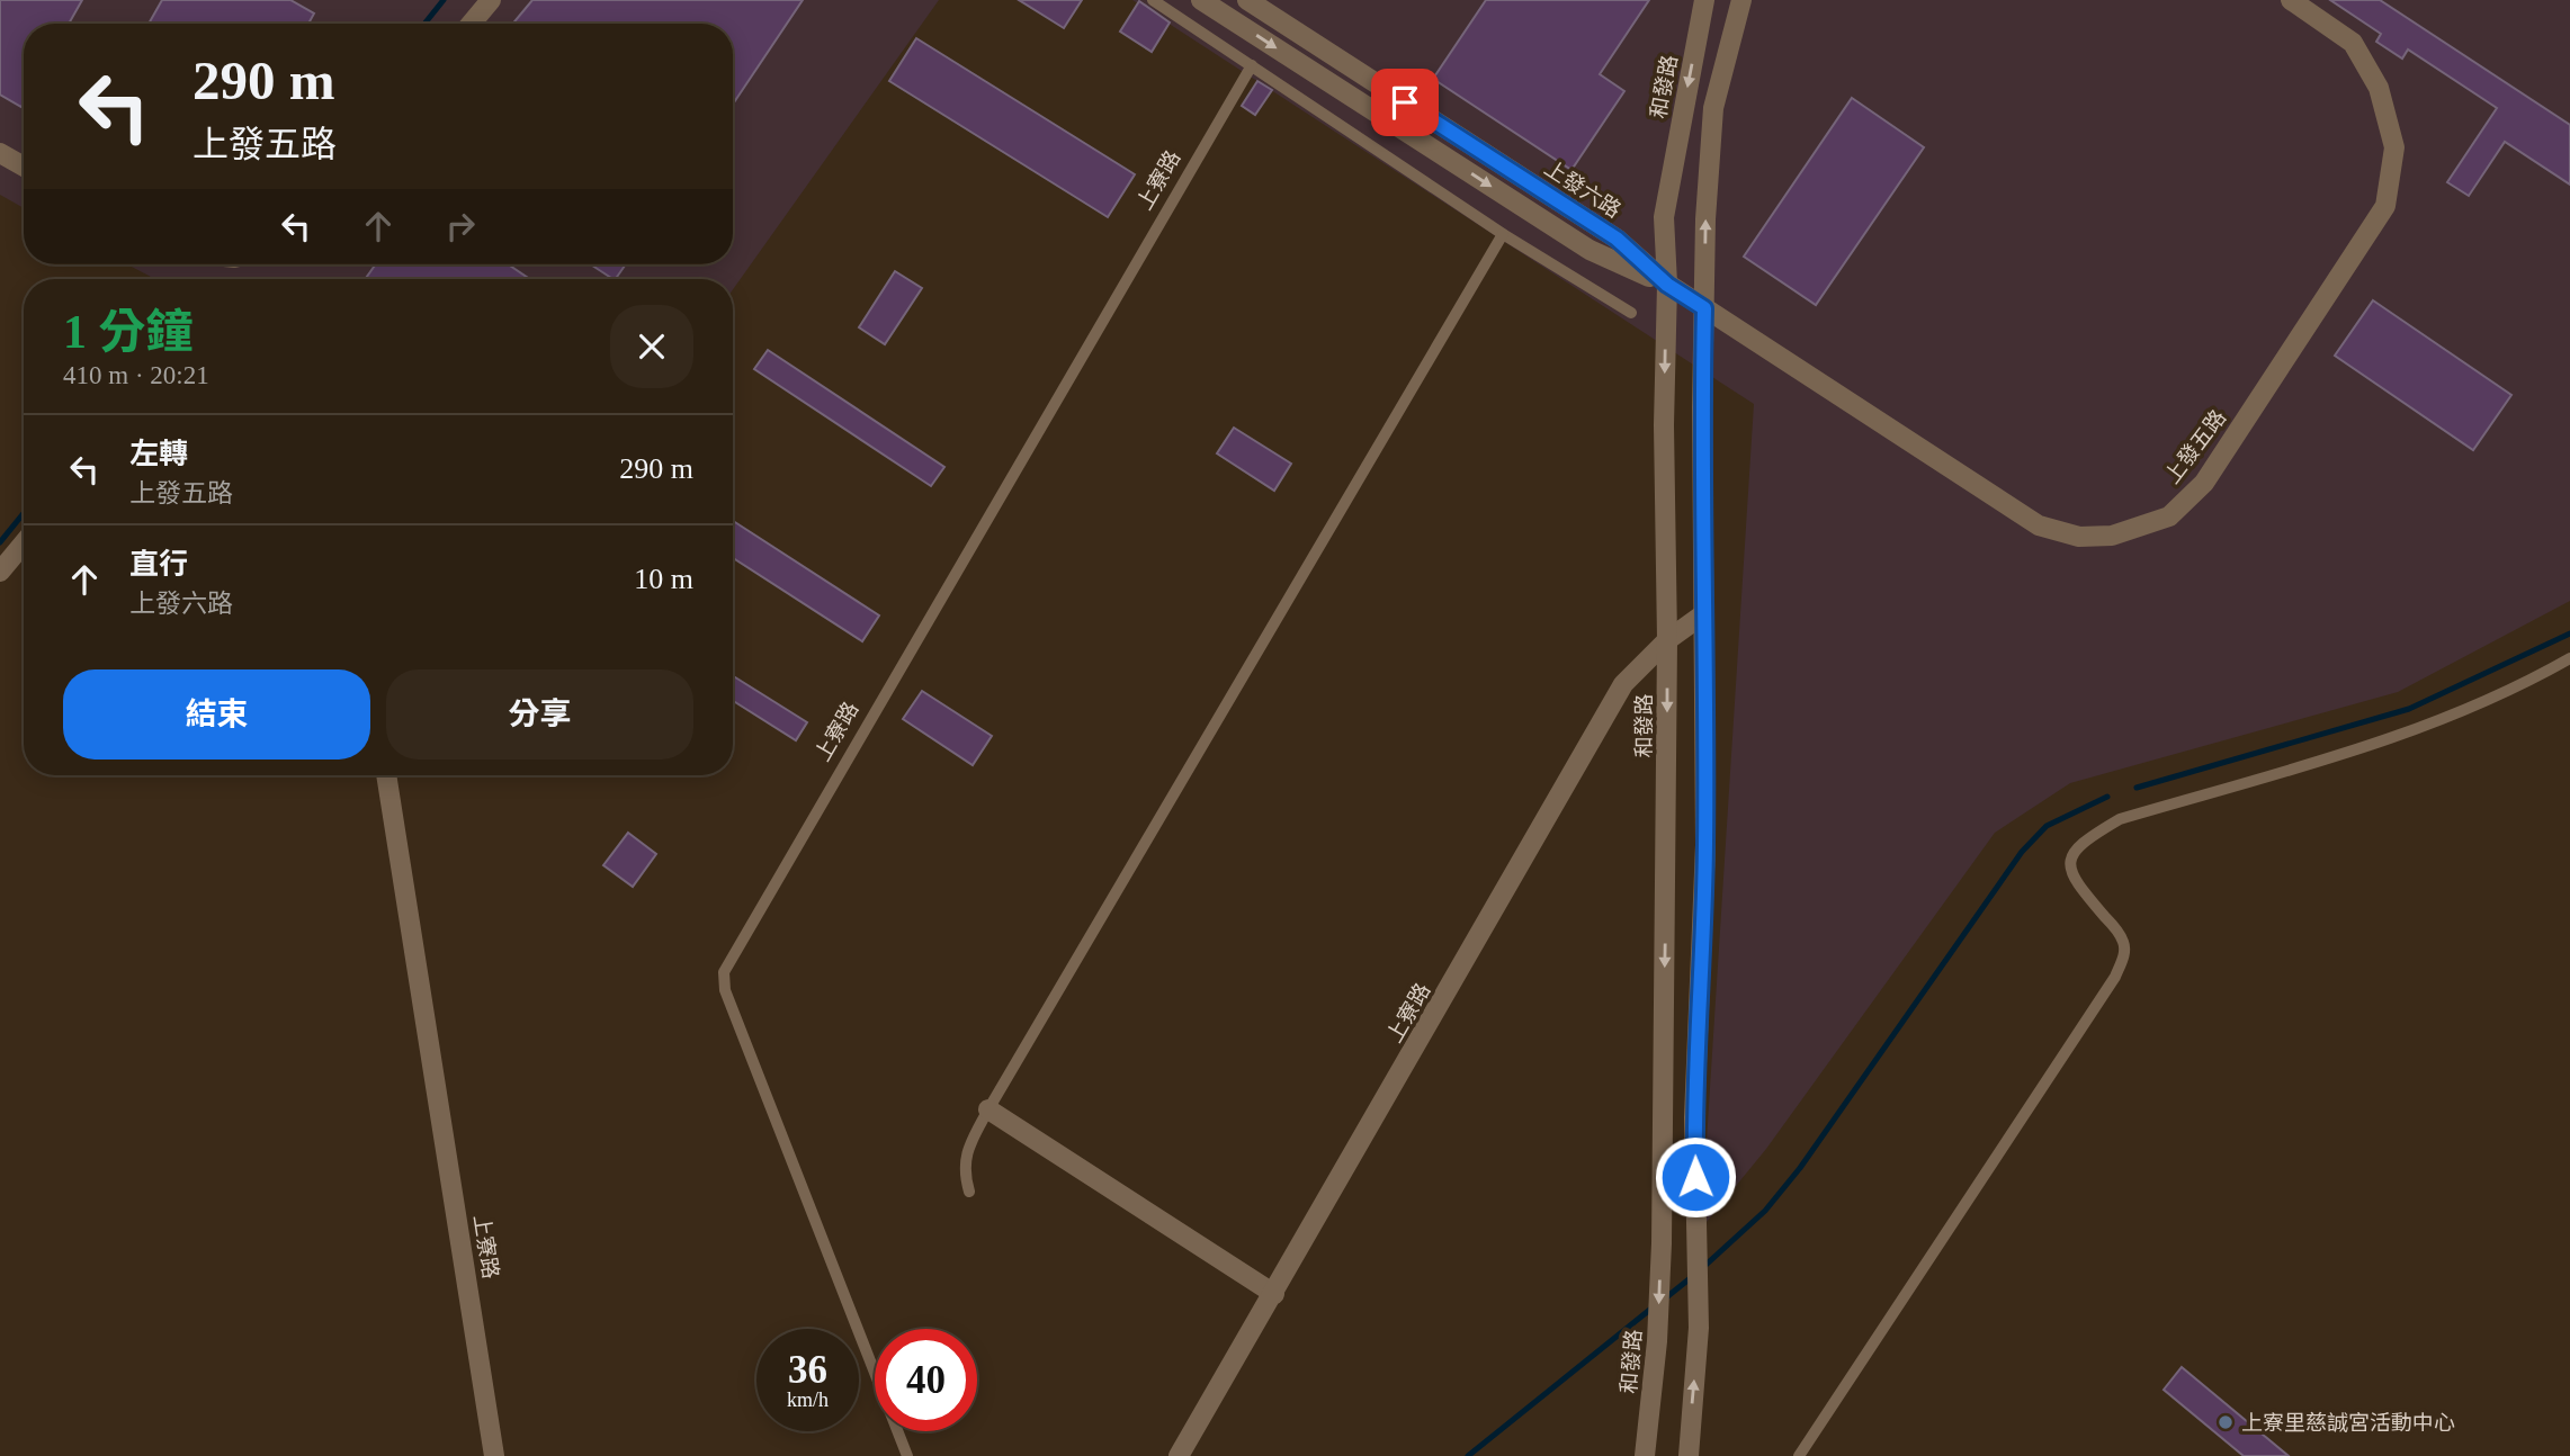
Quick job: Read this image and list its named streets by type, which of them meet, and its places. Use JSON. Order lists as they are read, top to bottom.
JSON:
{
  "streets": {
    "street": [
      "和發路",
      "上寮路",
      "上發六路",
      "上發五路"
    ]
  },
  "crossings": [
    ["和發路", "上寮路"],
    ["和發路", "上發六路"],
    ["和發路", "上發五路"],
    ["上發六路", "上發五路"]
  ],
  "places": ["上寮里慈誠宮活動中心"],
  "page": {
    "turn": ["290 m", "上發五路"],
    "heading": ["1 分鐘", "410 m · 20:21"],
    "list": [
      {
        "name": "左轉",
        "note": "上發五路",
        "value": "290 m"
      },
      {
        "name": "直行",
        "note": "上發六路",
        "value": "10 m"
      }
    ],
    "buttons": ["結束", "分享"],
    "speed": "36 km/h",
    "limit": "40"
  }
}
